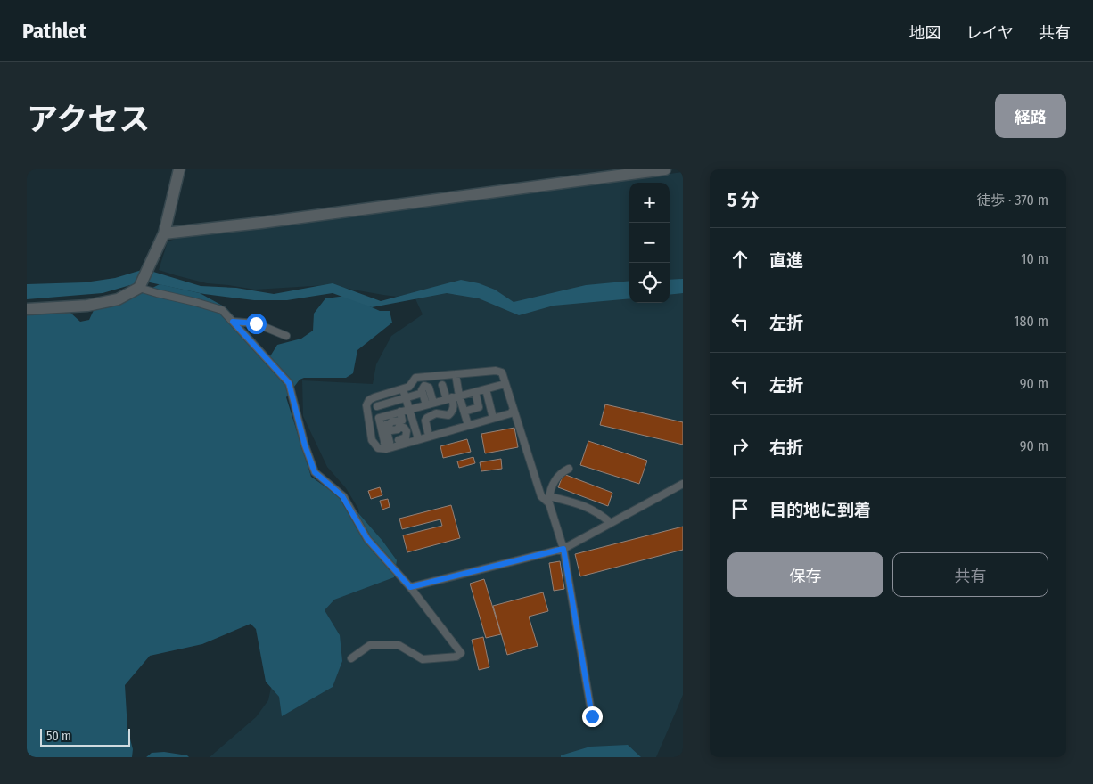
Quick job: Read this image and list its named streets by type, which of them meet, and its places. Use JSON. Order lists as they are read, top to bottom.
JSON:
{
  "scale_bar": "50 m",
  "page": {
    "header": "Pathlet",
    "nav": ["地図", "レイヤ", "共有"],
    "title": "アクセス",
    "buttons": [
      "経路",
      ["保存", "共有"]
    ],
    "heading": ["5 分", "徒歩 · 370 m"],
    "map_buttons": ["+", "−"],
    "list": [
      ["直進", "10 m"],
      ["左折", "180 m"],
      ["左折", "90 m"],
      ["右折", "90 m"],
      "目的地に到着"
    ],
    "scale": "50 m"
  }
}
